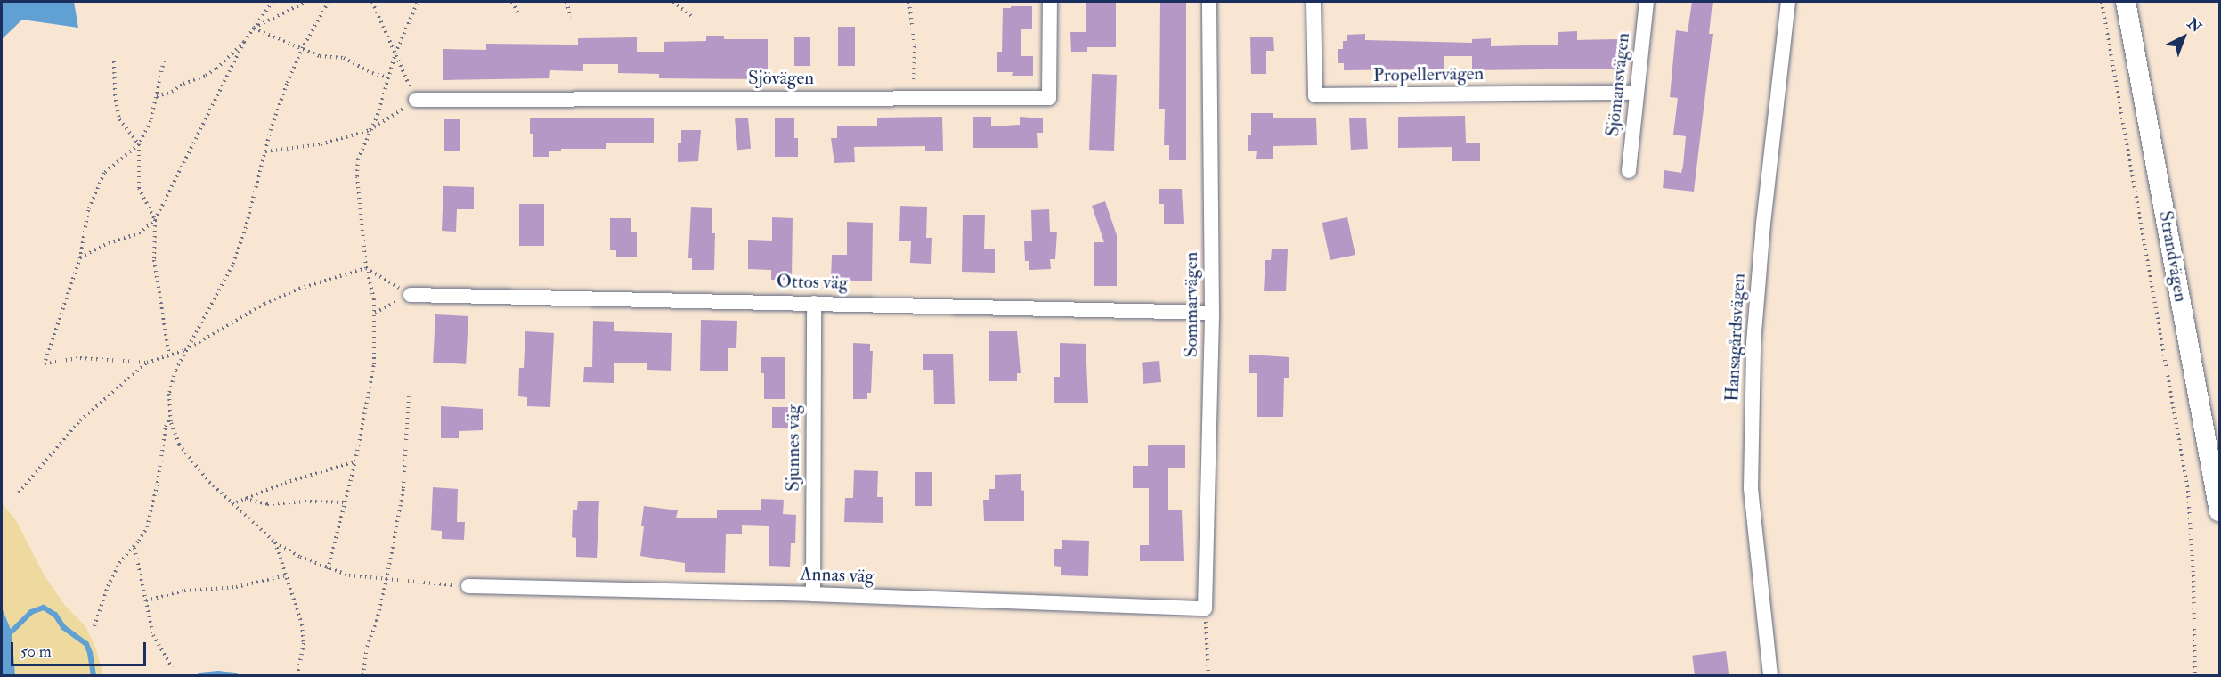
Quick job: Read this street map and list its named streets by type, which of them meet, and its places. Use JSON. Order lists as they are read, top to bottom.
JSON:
{
  "streets": {
    "street": [
      "Propellervägen",
      "Sjövägen",
      "Sjömansvägen",
      "Strandvägen",
      "Ottos väg",
      "Sommarvägen",
      "Hansagårdsvägen",
      "Sjunnes väg",
      "Annas väg"
    ]
  },
  "crossings": [
    ["Propellervägen", "Sjömansvägen"],
    ["Ottos väg", "Sommarvägen"],
    ["Ottos väg", "Sjunnes väg"],
    ["Sommarvägen", "Annas väg"],
    ["Sjunnes väg", "Annas väg"]
  ],
  "scale_bar": "50 m",
  "north": "top right"
}
